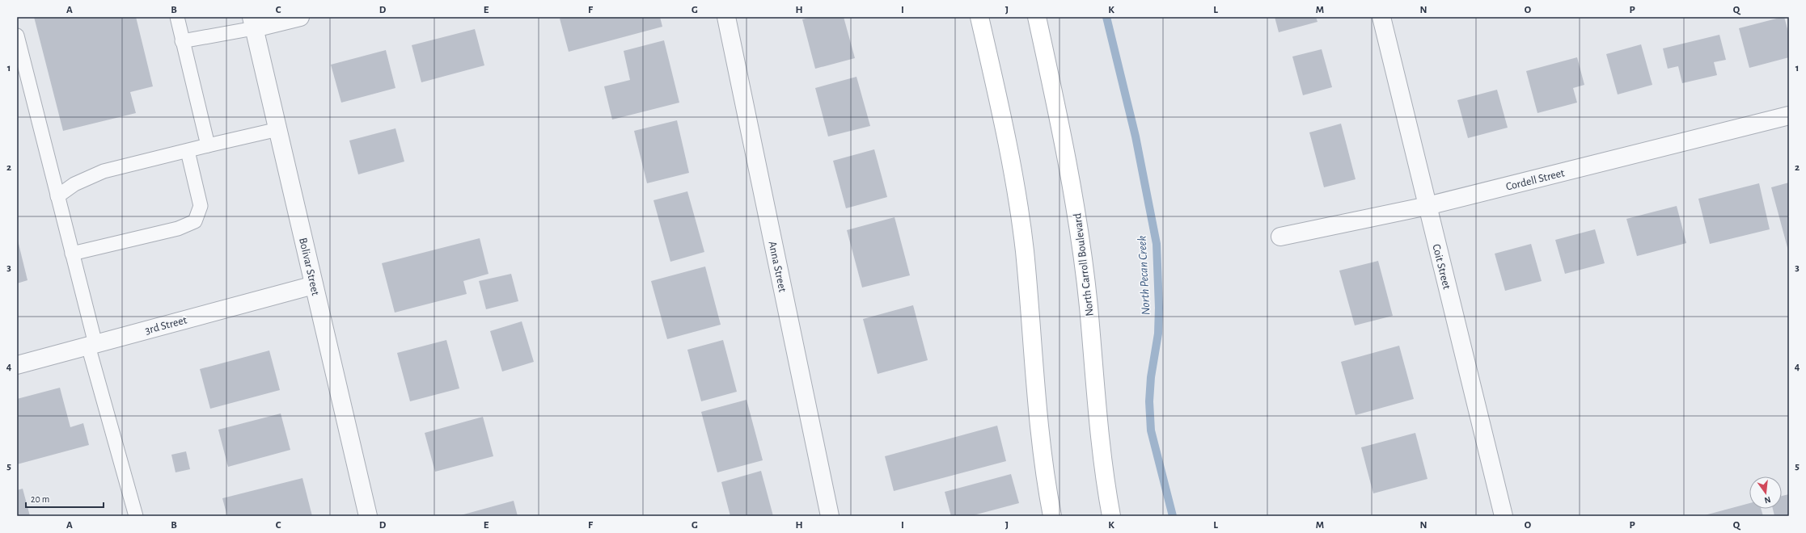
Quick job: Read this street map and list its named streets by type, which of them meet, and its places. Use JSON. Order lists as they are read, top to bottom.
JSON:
{
  "streets": {
    "main road": ["North Carroll Boulevard"],
    "street": [
      "Cordell Street",
      "Bolivar Street",
      "Anna Street",
      "Coit Street",
      "3rd Street"
    ]
  },
  "crossings": [
    ["Cordell Street", "Coit Street"],
    ["Bolivar Street", "3rd Street"]
  ],
  "water": ["North Pecan Creek"],
  "scale_bar": "20 m",
  "north": "bottom",
  "grid": {
    "columns": [
      "A",
      "B",
      "C",
      "D",
      "E",
      "F",
      "G",
      "H",
      "I",
      "J",
      "K",
      "L",
      "M",
      "N",
      "O",
      "P",
      "Q"
    ],
    "rows": [
      "1",
      "2",
      "3",
      "4",
      "5"
    ]
  }
}
